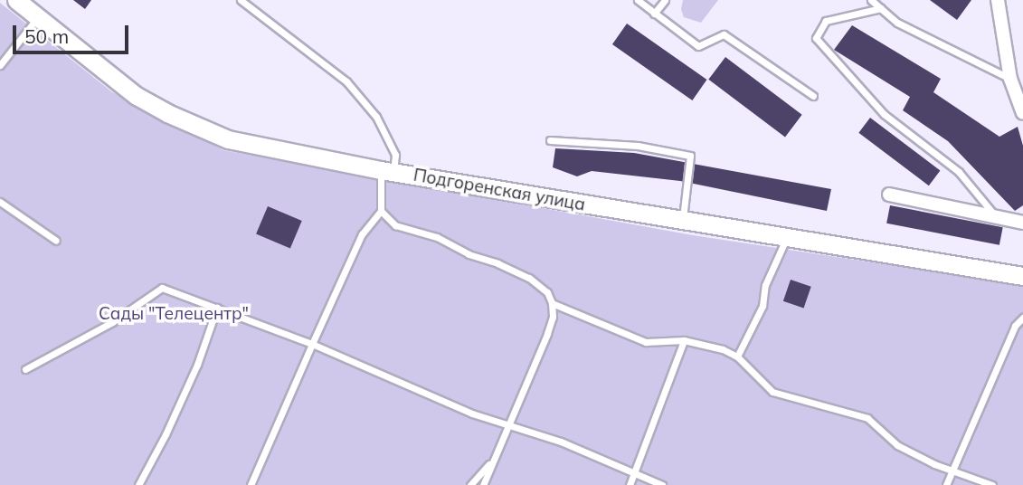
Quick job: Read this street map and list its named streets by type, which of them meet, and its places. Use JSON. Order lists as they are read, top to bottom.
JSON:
{
  "streets": {
    "street": ["Подгоренская улица"]
  },
  "parks": ["Сады \"Телецентр\""],
  "scale_bar": "50 m"
}
